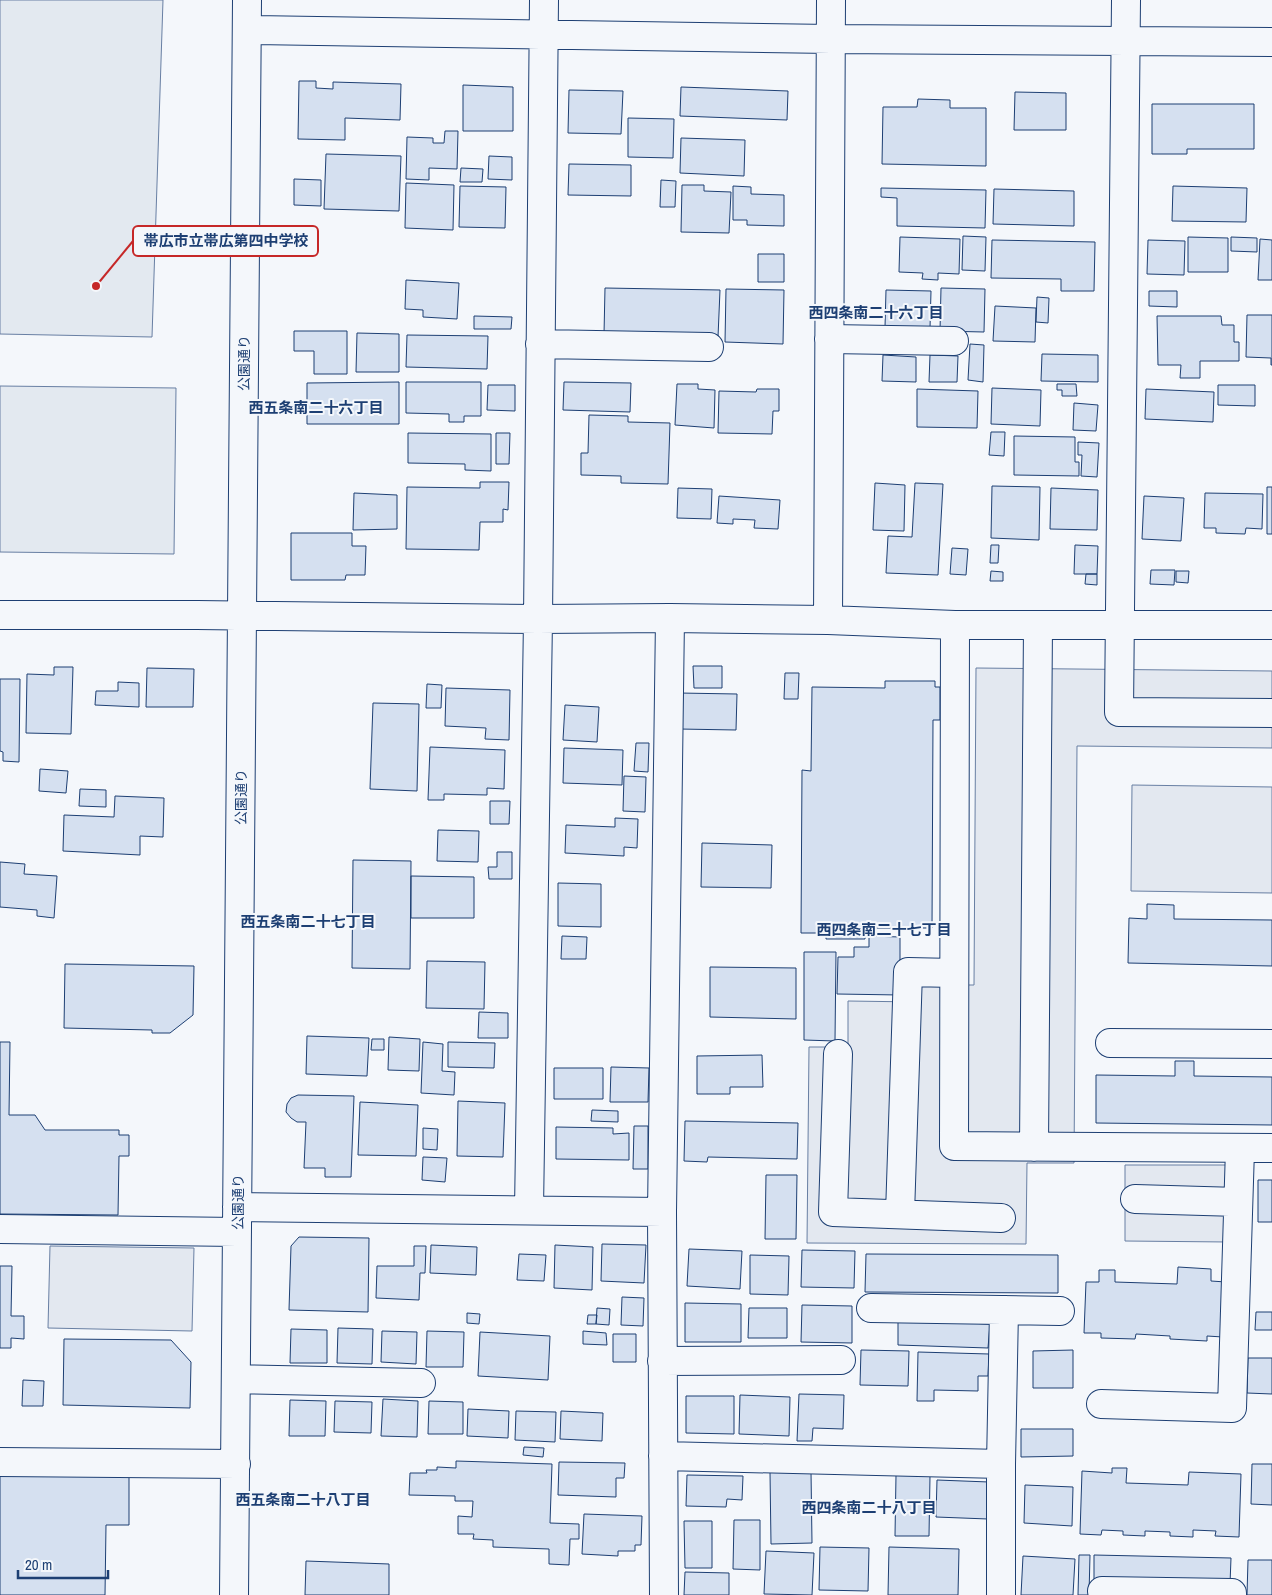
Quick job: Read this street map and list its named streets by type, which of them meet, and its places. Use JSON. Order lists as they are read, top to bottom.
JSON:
{
  "streets": {
    "street": ["公園通り"]
  },
  "districts": [
    "西四条南二十六丁目",
    "西五条南二十六丁目",
    "西五条南二十七丁目",
    "西四条南二十七丁目",
    "西五条南二十八丁目",
    "西四条南二十八丁目"
  ],
  "places": ["帯広市立帯広第四中学校"],
  "scale_bar": "20 m"
}
